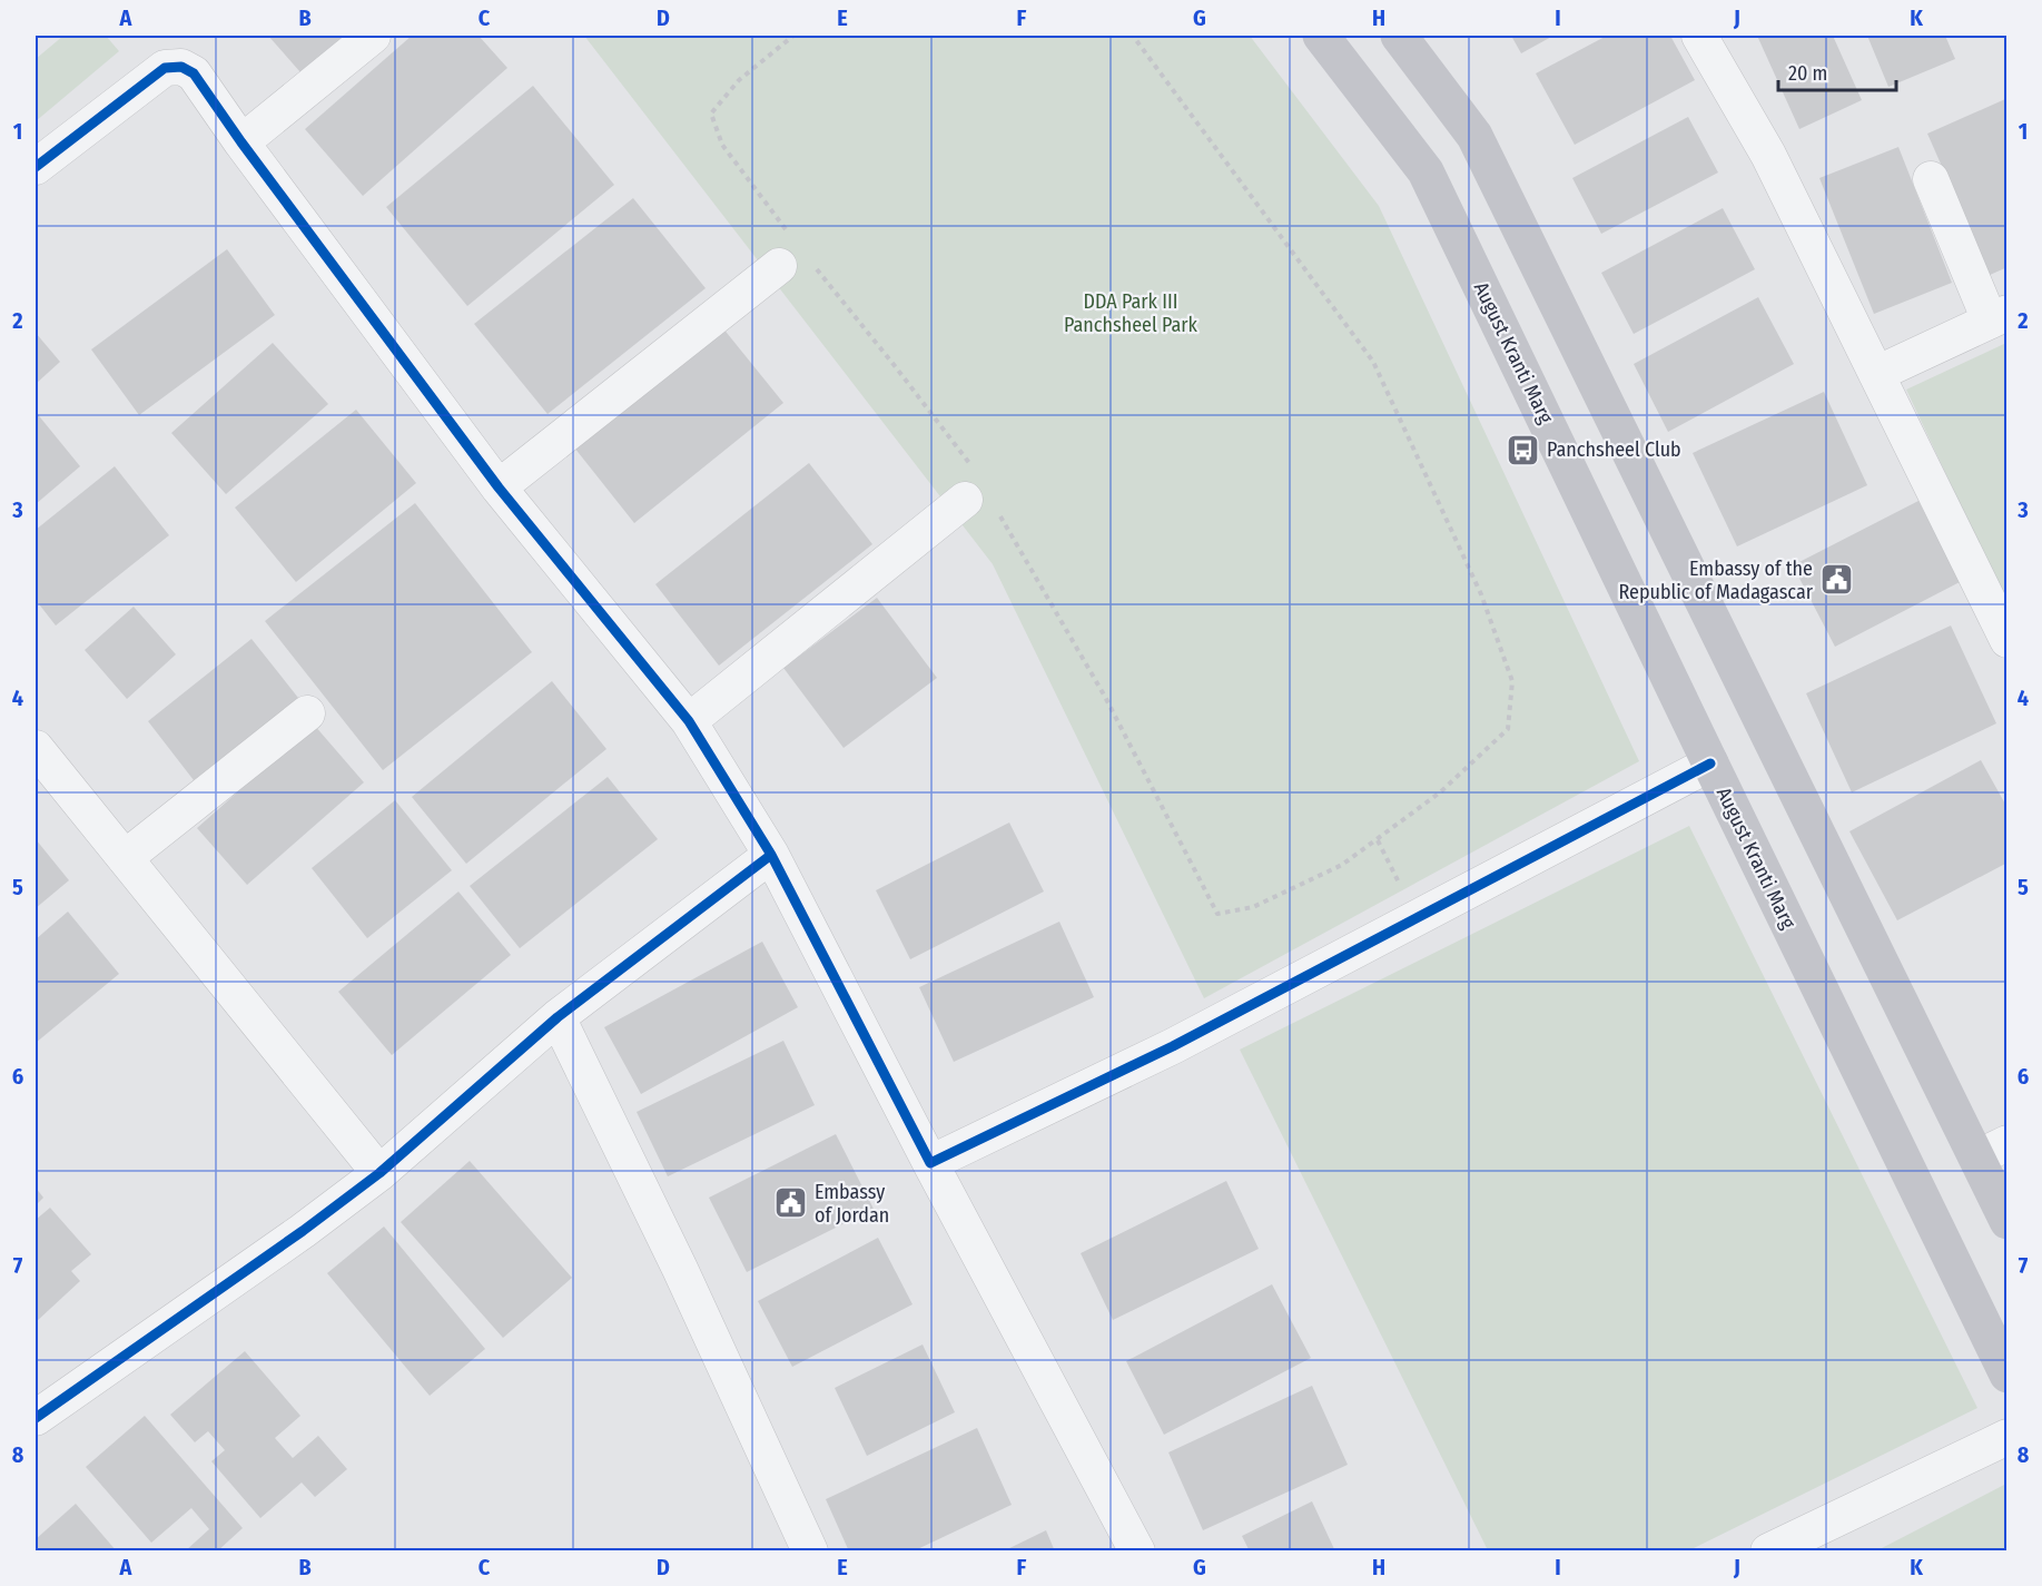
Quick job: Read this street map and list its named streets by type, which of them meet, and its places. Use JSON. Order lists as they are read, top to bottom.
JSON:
{
  "streets": {
    "main road": ["August Kranti Marg"]
  },
  "parks": ["DDA Park III Panchsheel Park"],
  "places": {
    "bus stop": ["Panchsheel Club"],
    "public building": ["Embassy of the Republic of Madagascar", "Embassy of Jordan"]
  },
  "scale_bar": "20 m",
  "grid": {
    "columns": [
      "A",
      "B",
      "C",
      "D",
      "E",
      "F",
      "G",
      "H",
      "I",
      "J",
      "K"
    ],
    "rows": [
      "1",
      "2",
      "3",
      "4",
      "5",
      "6",
      "7",
      "8"
    ]
  }
}
